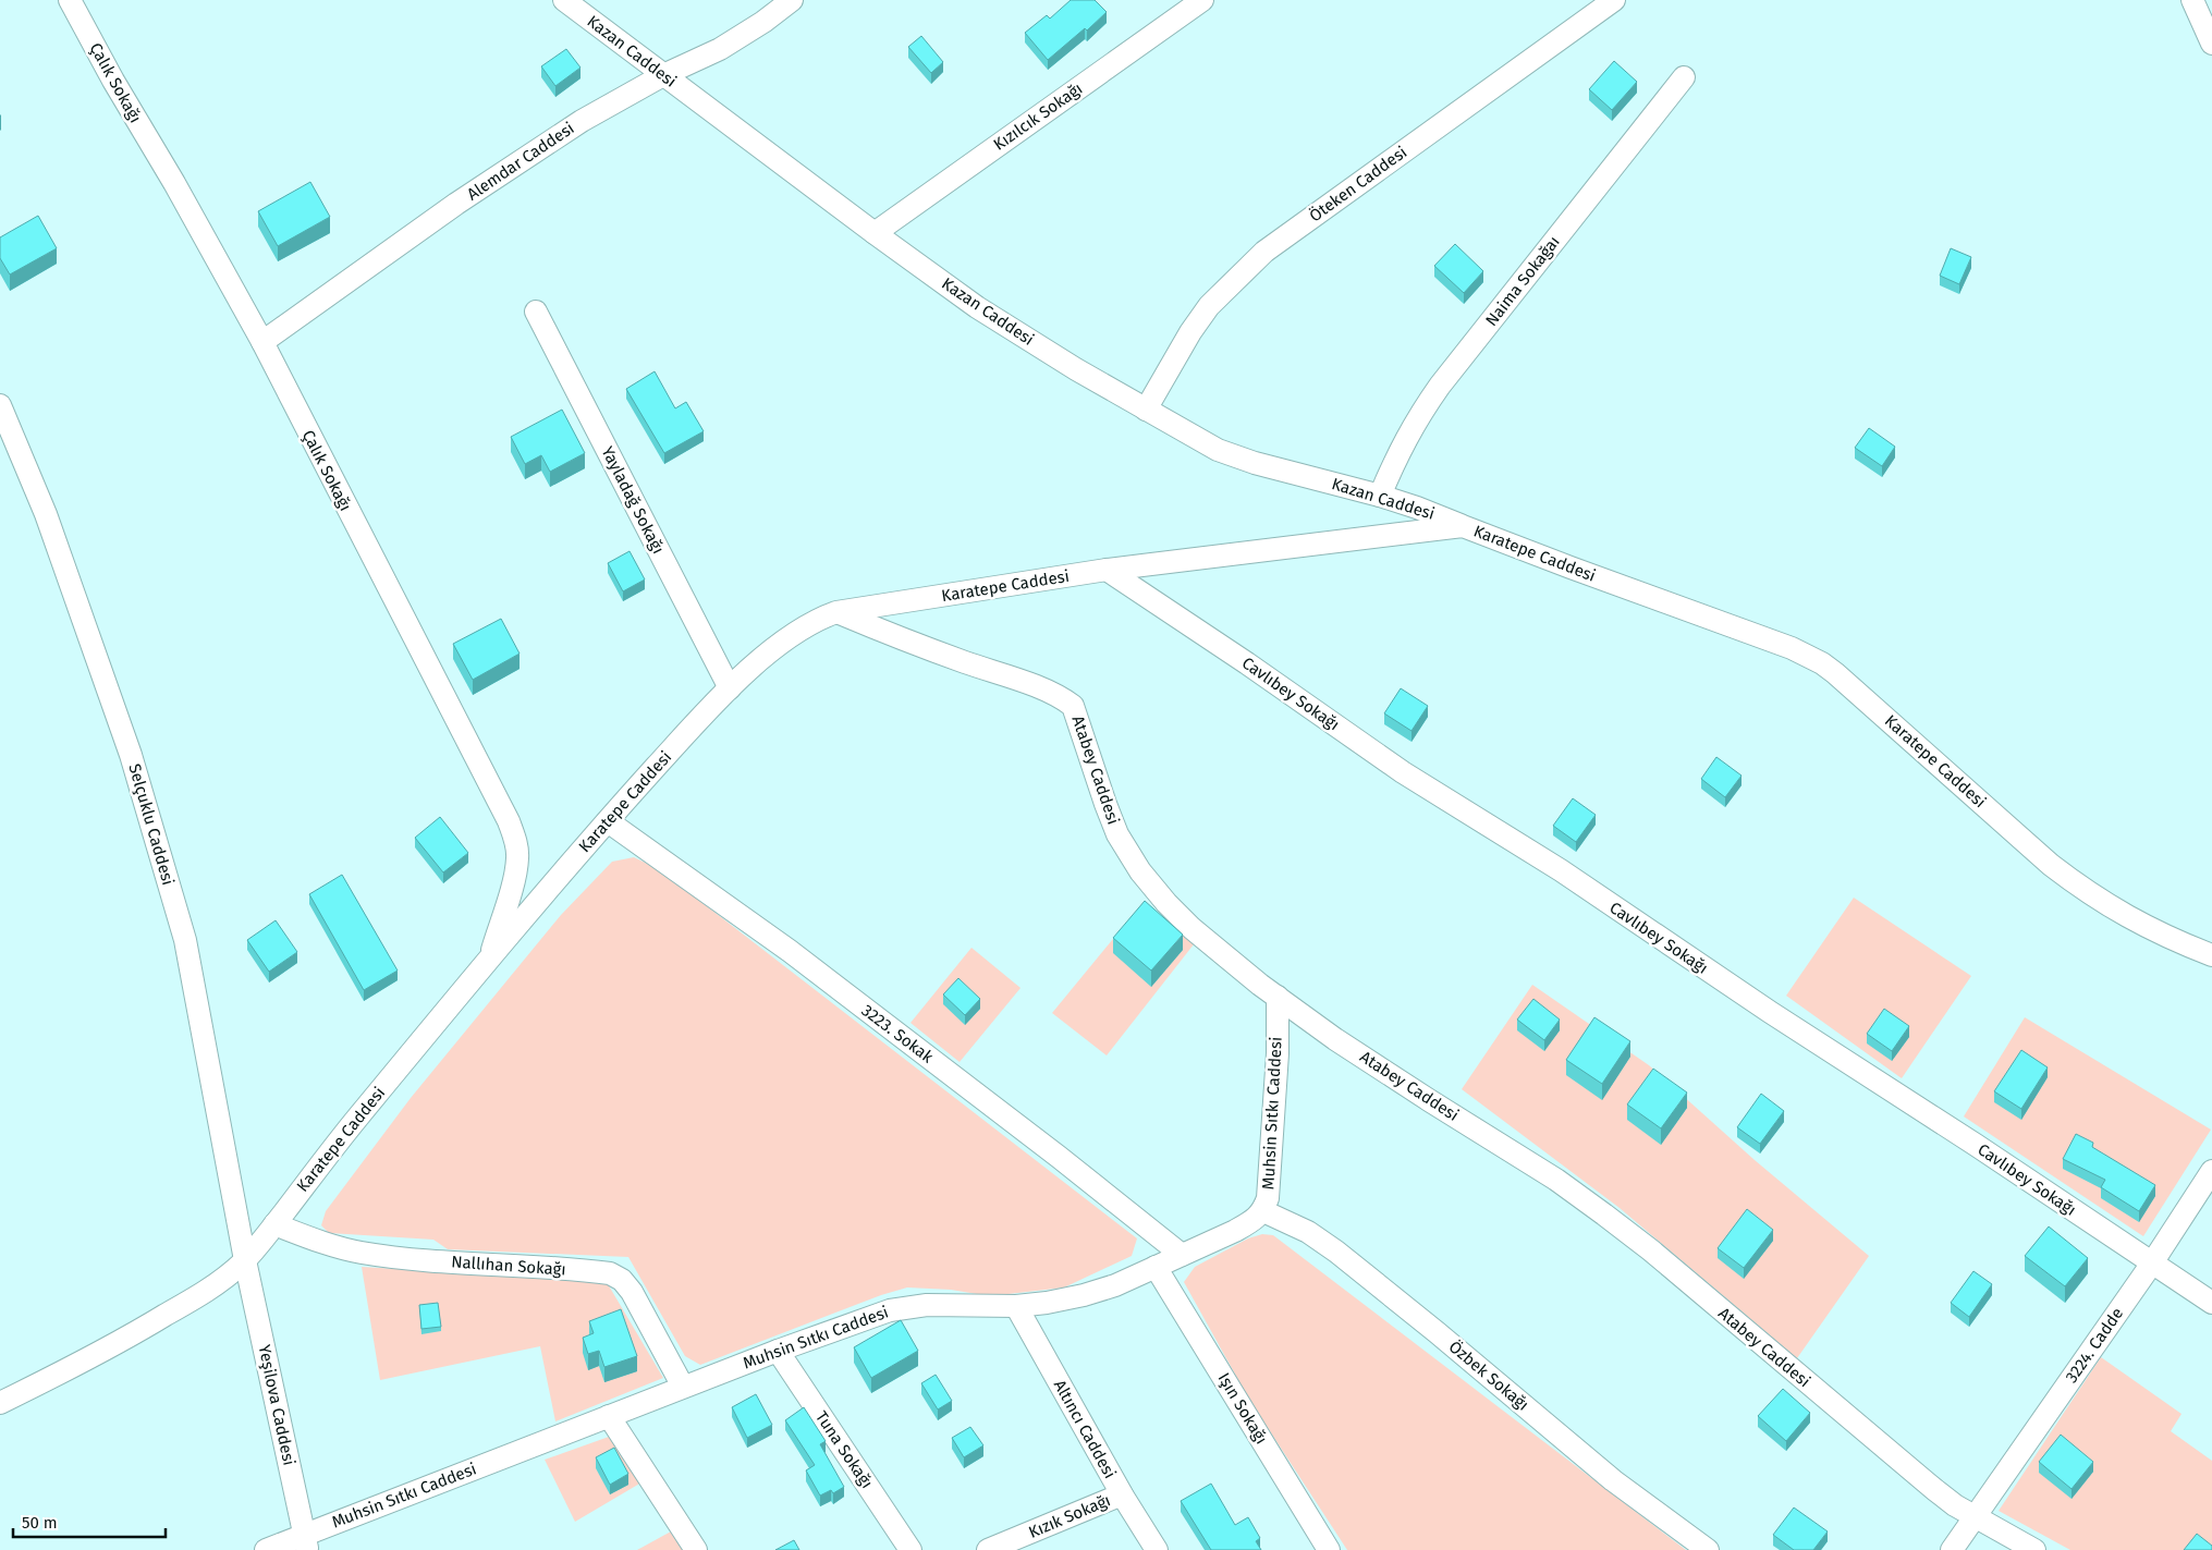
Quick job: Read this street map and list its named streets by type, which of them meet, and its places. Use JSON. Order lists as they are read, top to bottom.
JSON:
{
  "streets": {
    "street": [
      "Kazan Caddesi",
      "Çalık Sokağı",
      "Kızılcık Sokağı",
      "Alemdar Caddesi",
      "Öteken Caddesi",
      "Naima Sokağaı",
      "Yayladağ Sokağı",
      "Karatepe Caddesi",
      "Cavlıbey Sokağı",
      "Atabey Caddesi",
      "Selçuklu Caddesi",
      "3223. Sokak",
      "Muhsin Sıtkı Caddesi",
      "Nallıhan Sokağı",
      "3224. Cadde",
      "Özbek Sokağı",
      "Yeşilova Caddesi",
      "Işın Sokağı",
      "Altıncı Caddesi",
      "Tuna Sokağı",
      "Kızık Sokağı"
    ]
  },
  "crossings": [
    ["Kazan Caddesi", "Kızılcık Sokağı"],
    ["Kazan Caddesi", "Alemdar Caddesi"],
    ["Kazan Caddesi", "Öteken Caddesi"],
    ["Kazan Caddesi", "Naima Sokağaı"],
    ["Kazan Caddesi", "Karatepe Caddesi"],
    ["Çalık Sokağı", "Alemdar Caddesi"],
    ["Çalık Sokağı", "Karatepe Caddesi"],
    ["Yayladağ Sokağı", "Karatepe Caddesi"],
    ["Karatepe Caddesi", "Cavlıbey Sokağı"],
    ["Karatepe Caddesi", "Atabey Caddesi"],
    ["Karatepe Caddesi", "Selçuklu Caddesi"],
    ["Karatepe Caddesi", "3223. Sokak"],
    ["Karatepe Caddesi", "Nallıhan Sokağı"],
    ["Karatepe Caddesi", "Yeşilova Caddesi"],
    ["Cavlıbey Sokağı", "3224. Cadde"],
    ["Atabey Caddesi", "Muhsin Sıtkı Caddesi"],
    ["Atabey Caddesi", "3224. Cadde"],
    ["Selçuklu Caddesi", "Yeşilova Caddesi"],
    ["3223. Sokak", "Muhsin Sıtkı Caddesi"],
    ["Muhsin Sıtkı Caddesi", "Nallıhan Sokağı"],
    ["Muhsin Sıtkı Caddesi", "Özbek Sokağı"],
    ["Muhsin Sıtkı Caddesi", "Yeşilova Caddesi"],
    ["Muhsin Sıtkı Caddesi", "Işın Sokağı"],
    ["Muhsin Sıtkı Caddesi", "Altıncı Caddesi"],
    ["Muhsin Sıtkı Caddesi", "Tuna Sokağı"],
    ["Altıncı Caddesi", "Kızık Sokağı"]
  ],
  "scale_bar": "50 m"
}
